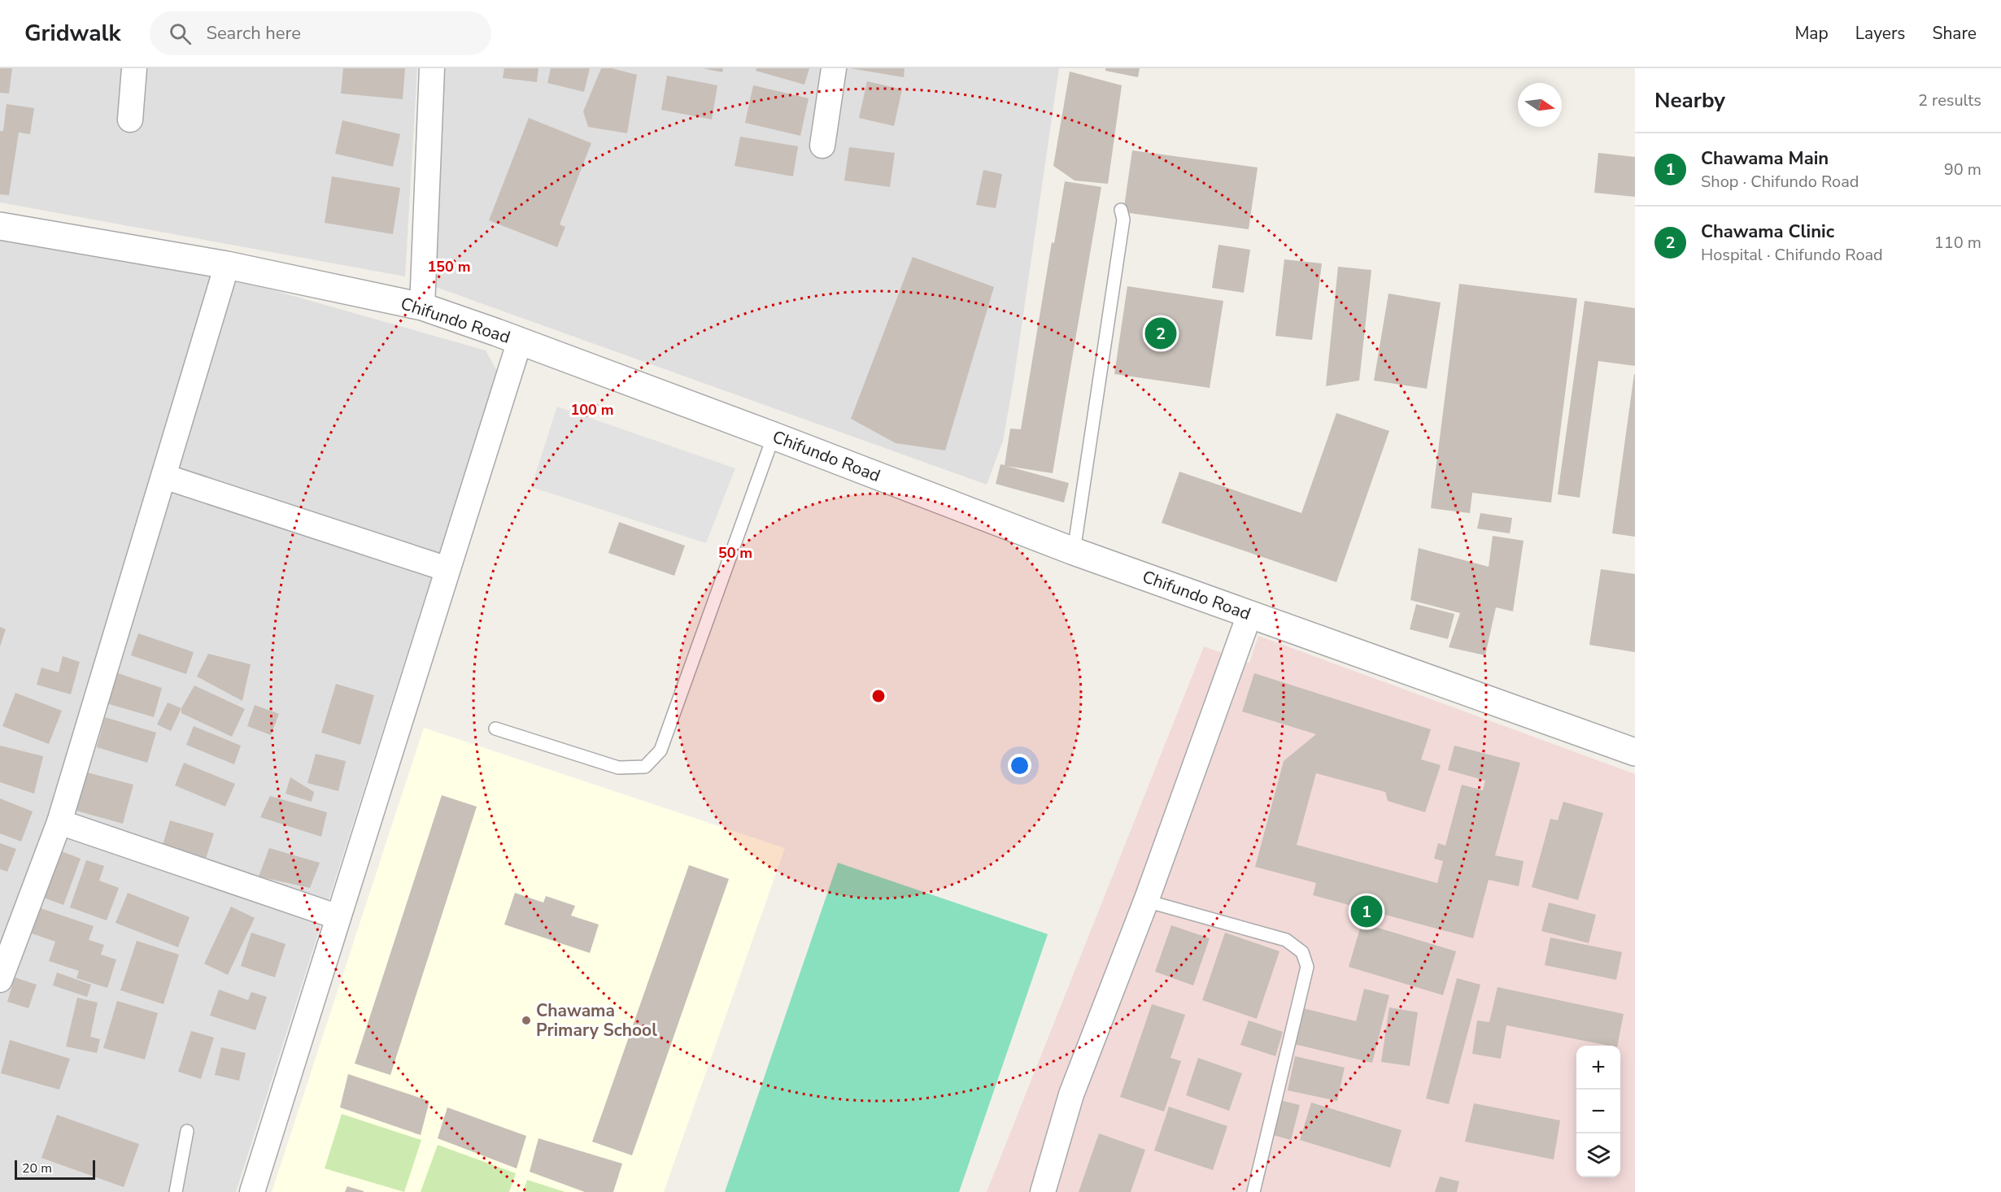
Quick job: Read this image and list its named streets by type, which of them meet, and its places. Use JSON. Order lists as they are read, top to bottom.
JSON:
{
  "streets": {
    "street": ["Chifundo Road"]
  },
  "places": ["Chawama Primary School"],
  "scale_bar": "20 m",
  "north": "right",
  "page": {
    "header": "Gridwalk",
    "search": "Search here",
    "nav": ["Map", "Layers", "Share"],
    "heading": ["Nearby", "2 results"],
    "list": [
      {
        "mark": "1",
        "name": "Chawama Main",
        "note": "Shop · Chifundo Road",
        "value": "90 m"
      },
      {
        "mark": "2",
        "name": "Chawama Clinic",
        "note": "Hospital · Chifundo Road",
        "value": "110 m"
      }
    ],
    "pins": ["2", "1"],
    "map_buttons": ["+", "−"],
    "scale": "20 m"
  },
  "rings": ["150 m", "100 m", "50 m"]
}
